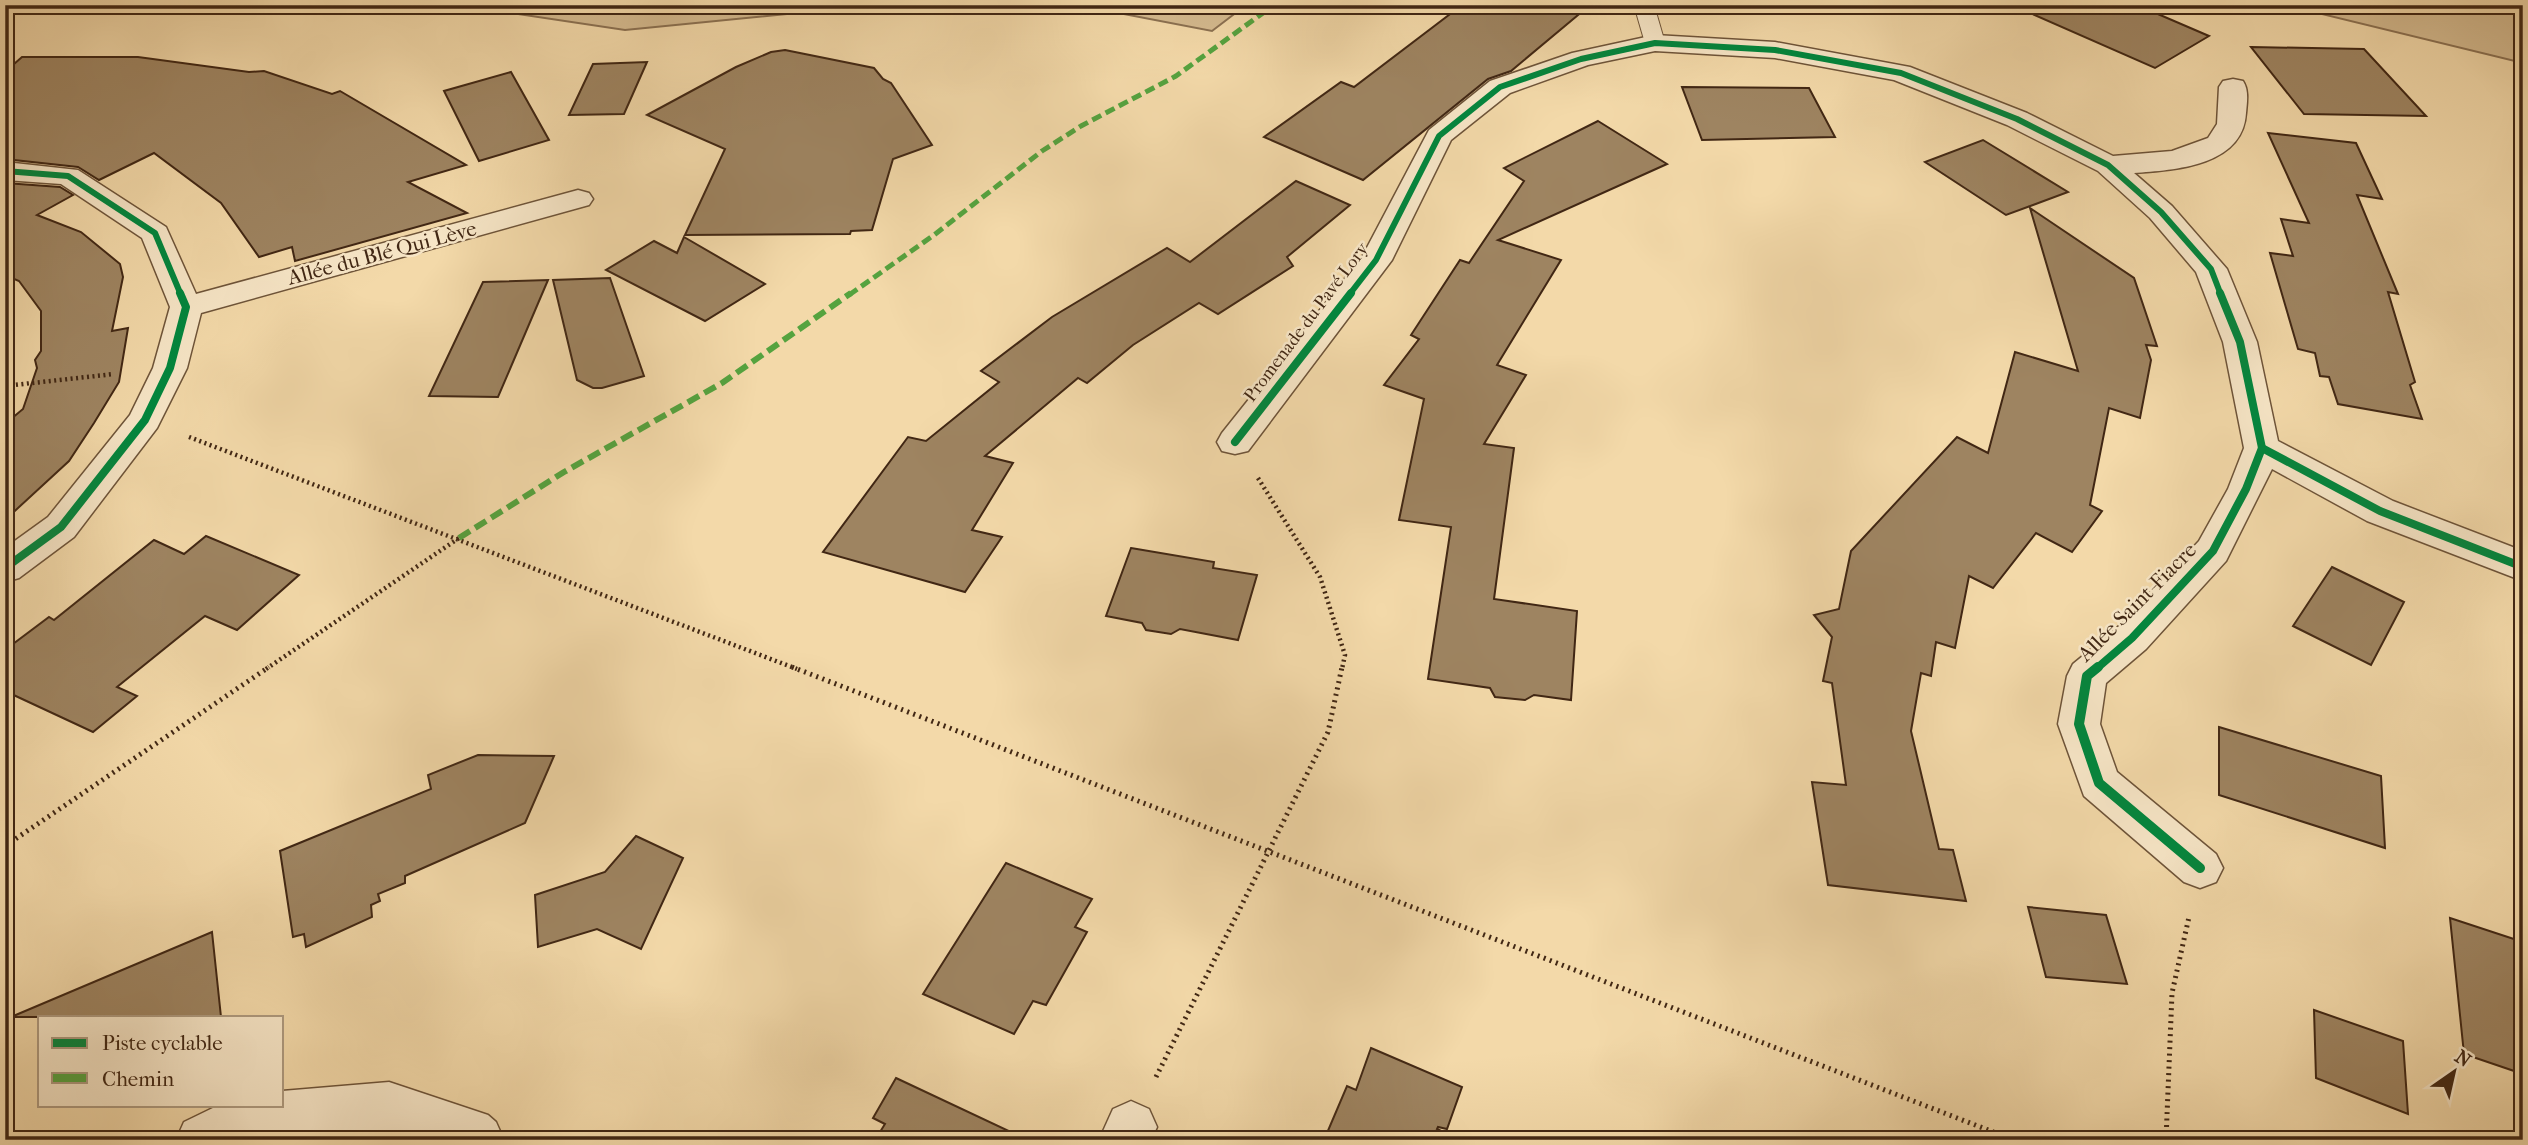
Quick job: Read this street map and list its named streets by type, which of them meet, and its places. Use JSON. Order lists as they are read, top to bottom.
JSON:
{
  "streets": {
    "street": ["Allée du Blé Qui Lève", "Promenade du Pavé Lory", "Allée Saint-Fiacre"]
  },
  "crossings": [
    ["Promenade du Pavé Lory", "Allée Saint-Fiacre"]
  ],
  "legend": ["Piste cyclable", "Chemin"],
  "north": "top right"
}
